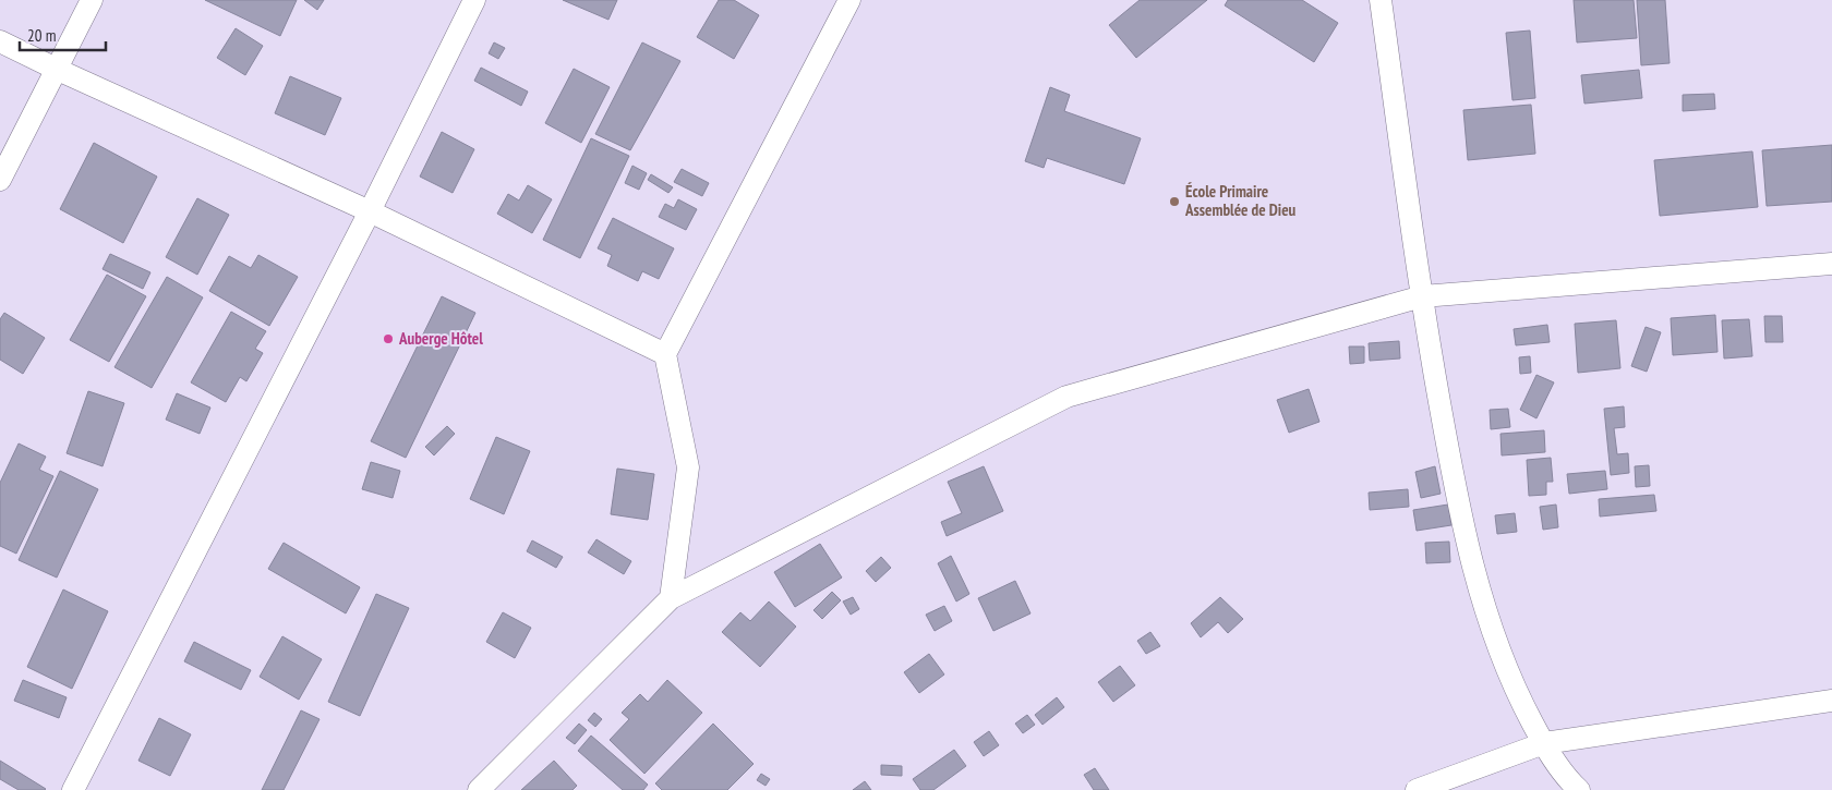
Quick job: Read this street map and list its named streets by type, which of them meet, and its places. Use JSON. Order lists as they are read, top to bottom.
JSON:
{
  "places": ["École Primaire Assemblée de Dieu", "Auberge Hôtel"],
  "scale_bar": "20 m"
}
